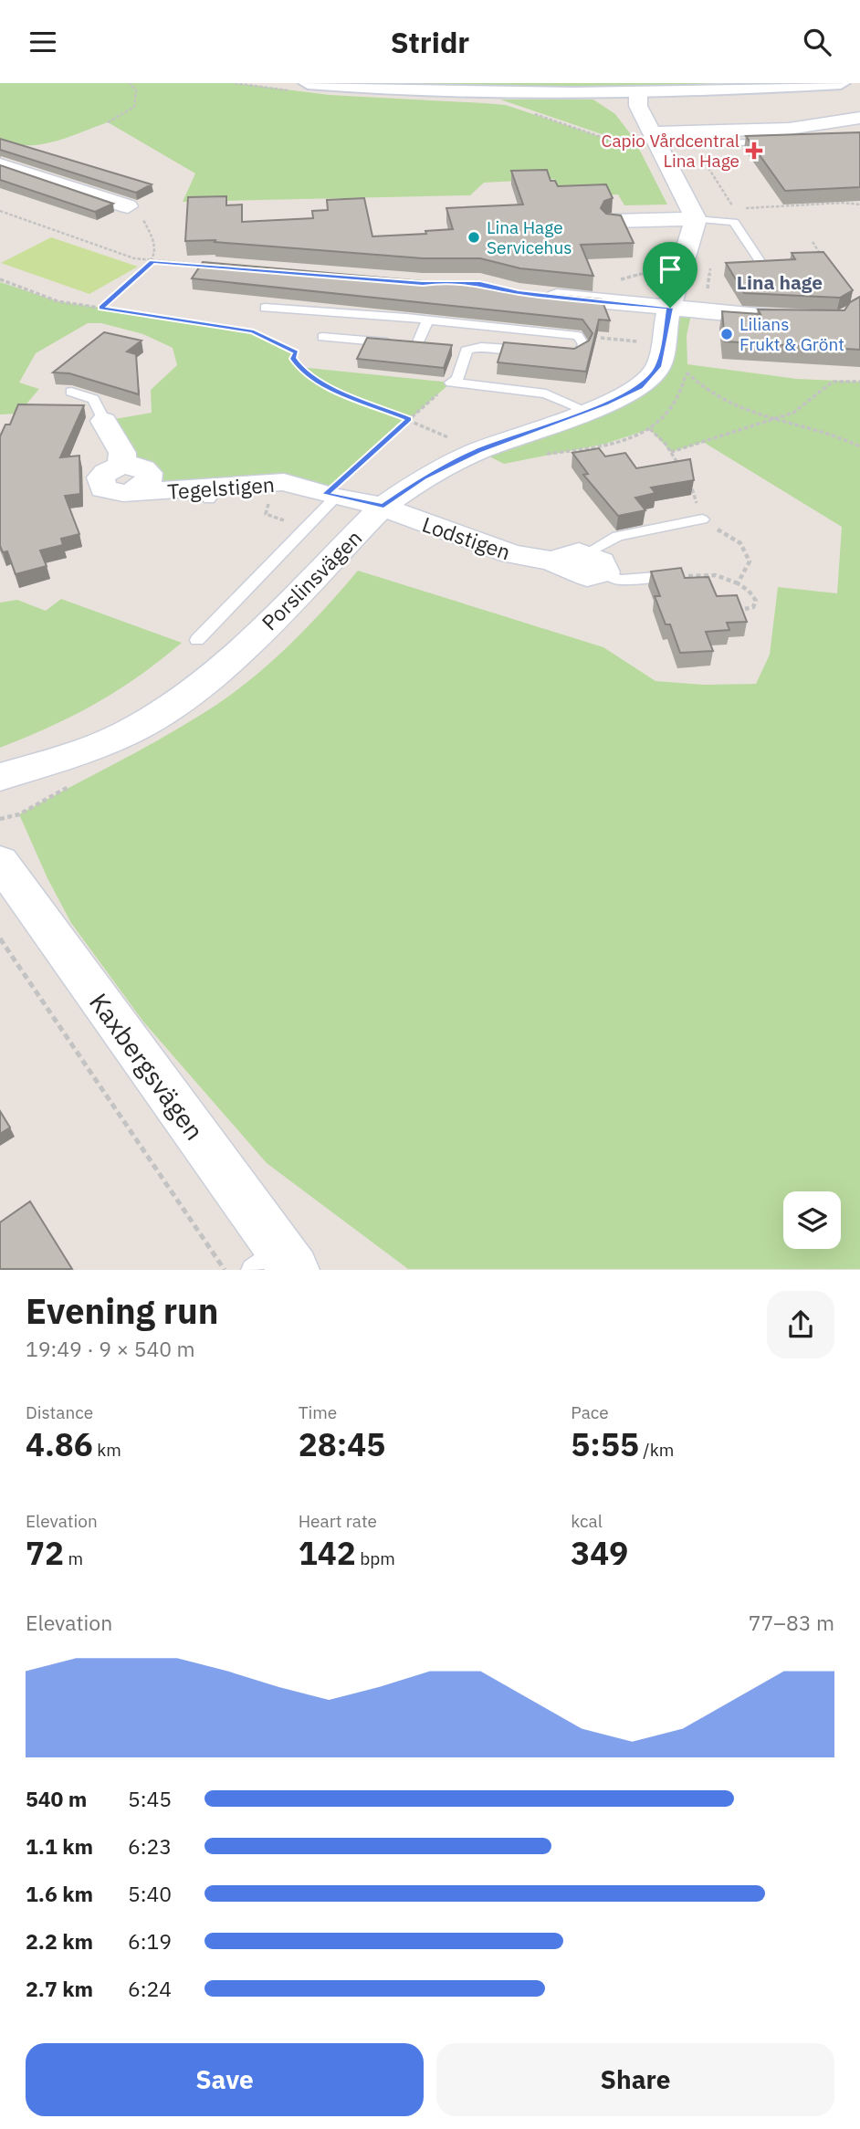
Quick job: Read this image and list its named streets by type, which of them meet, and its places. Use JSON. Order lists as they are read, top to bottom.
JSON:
{
  "streets": {
    "street": [
      "Tegelstigen",
      "Lodstigen",
      "Porslinsvägen",
      "Kaxbergsvägen"
    ]
  },
  "crossings": [
    ["Tegelstigen", "Lodstigen"],
    ["Tegelstigen", "Porslinsvägen"],
    ["Lodstigen", "Porslinsvägen"]
  ],
  "districts": ["Lina hage"],
  "places": {
    "health": ["Capio Vårdcentral Lina Hage"],
    "other": ["Lina Hage Servicehus", "Lilians Frukt & Grönt"]
  },
  "page": {
    "header": "Stridr",
    "heading": ["Evening run", "19:49 · 9 × 540 m"],
    "stats": [
      ["Distance", "4.86 km"],
      ["Time", "28:45"],
      ["Pace", "5:55 /km"],
      ["Elevation", "72 m"],
      ["Heart rate", "142 bpm"],
      ["kcal", "349"]
    ],
    "chart": ["Elevation", "77–83 m"],
    "list": [
      {
        "name": "540 m",
        "note": "5:45"
      },
      {
        "name": "1.1 km",
        "note": "6:23"
      },
      {
        "name": "1.6 km",
        "note": "5:40"
      },
      {
        "name": "2.2 km",
        "note": "6:19"
      },
      {
        "name": "2.7 km",
        "note": "6:24"
      }
    ],
    "buttons": ["Save", "Share"]
  }
}
